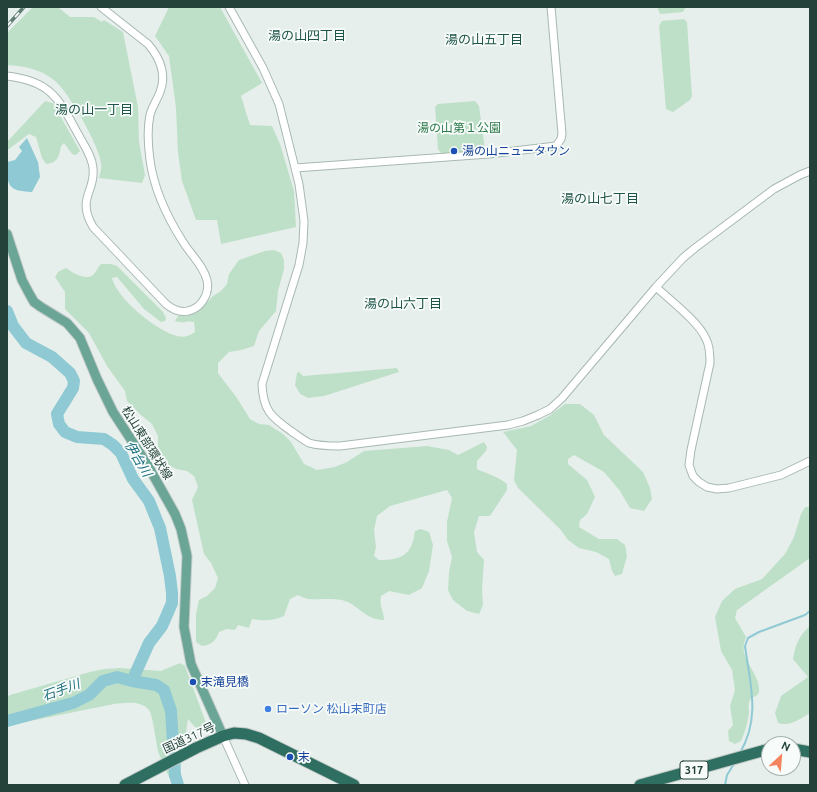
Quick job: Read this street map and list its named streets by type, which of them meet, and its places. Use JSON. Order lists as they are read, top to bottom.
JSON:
{
  "streets": {
    "highway": ["国道317号", "317"],
    "main road": ["松山東部環状線"]
  },
  "crossings": [
    ["松山東部環状線", "国道317号"]
  ],
  "districts": [
    "湯の山四丁目",
    "湯の山五丁目",
    "湯の山一丁目",
    "湯の山七丁目",
    "湯の山六丁目"
  ],
  "water": ["伊台川", "石手川"],
  "parks": ["湯の山第１公園"],
  "places": [
    "湯の山ニュータウン",
    "末滝見橋",
    "ローソン 松山末町店",
    "末"
  ],
  "north": "top right"
}
